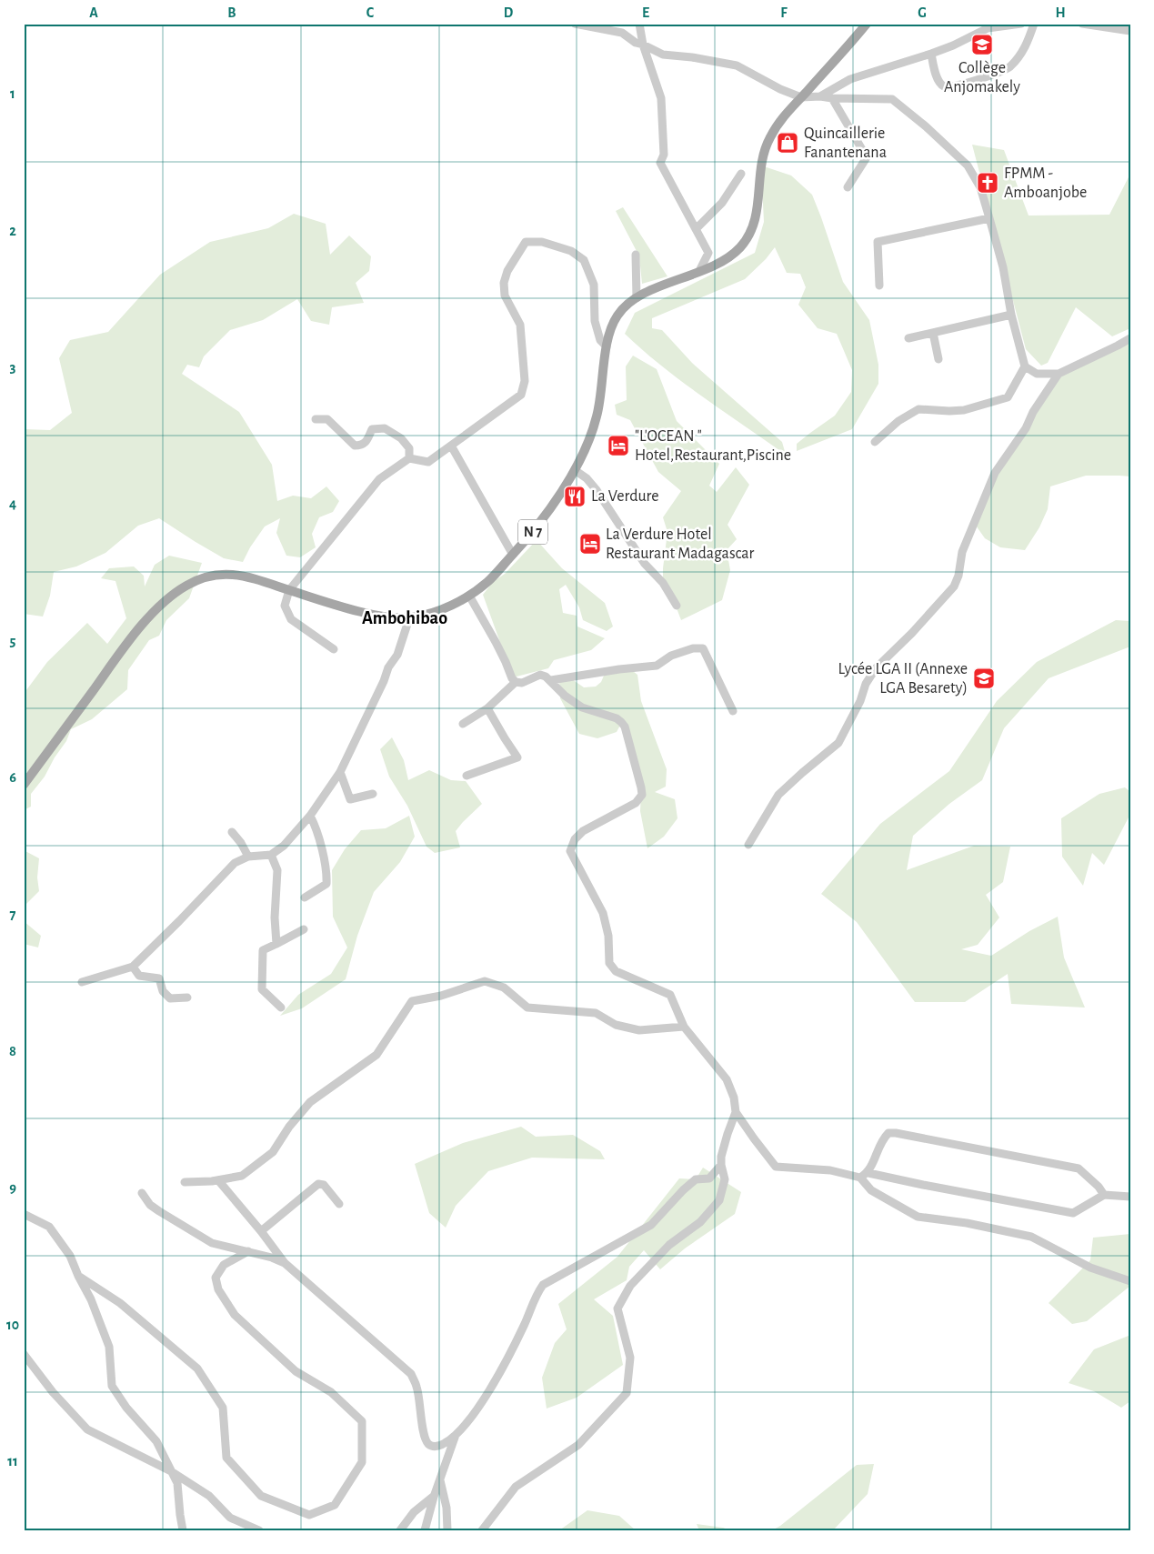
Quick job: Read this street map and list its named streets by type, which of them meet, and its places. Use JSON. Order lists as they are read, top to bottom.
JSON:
{
  "streets": {
    "main road": ["N 7"]
  },
  "districts": ["Ambohibao"],
  "places": {
    "school or university": ["Collège Anjomakely", "Lycée LGA II (Annexe LGA Besarety)"],
    "shop": ["Quincaillerie Fanantenana"],
    "church": ["FPMM - Amboanjobe"],
    "hotel": ["\"L'OCEAN \" Hotel,Restaurant,Piscine", "La Verdure Hotel Restaurant Madagascar"],
    "restaurant": ["La Verdure"]
  },
  "grid": {
    "columns": [
      "A",
      "B",
      "C",
      "D",
      "E",
      "F",
      "G",
      "H"
    ],
    "rows": [
      "1",
      "2",
      "3",
      "4",
      "5",
      "6",
      "7",
      "8",
      "9",
      "10",
      "11"
    ]
  }
}
